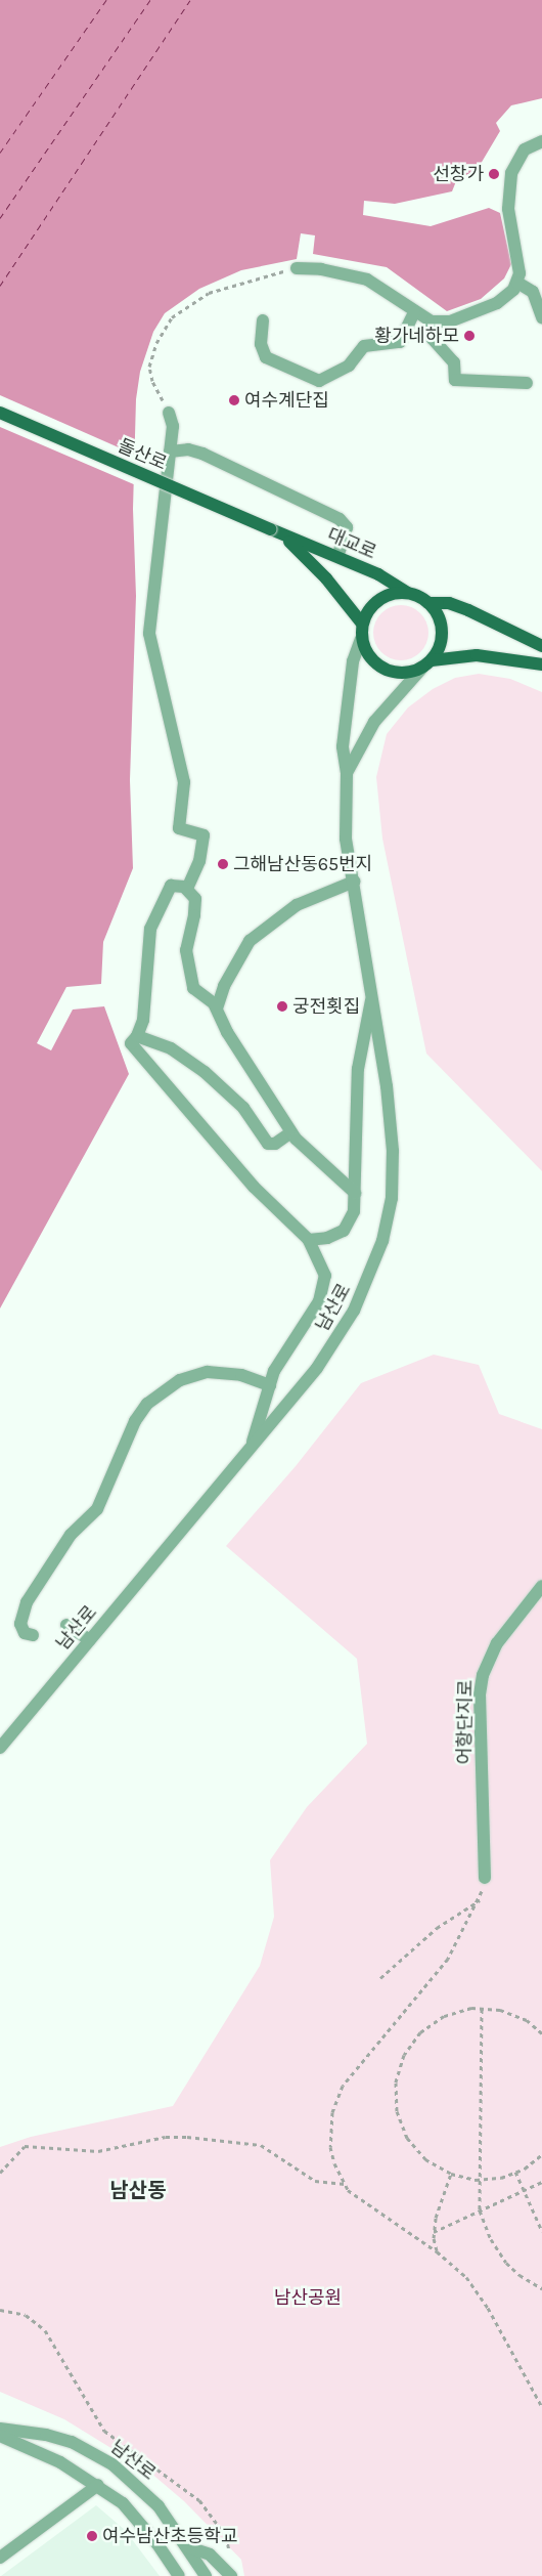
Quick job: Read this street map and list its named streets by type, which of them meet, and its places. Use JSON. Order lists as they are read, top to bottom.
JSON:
{
  "streets": {
    "main road": ["돌산로", "대교로"],
    "street": ["남산로", "어항단지로"]
  },
  "crossings": [
    ["돌산로", "대교로"],
    ["대교로", "남산로"]
  ],
  "districts": ["남산동"],
  "parks": ["남산공원"],
  "places": [
    "선창가",
    "황가네하모",
    "여수계단집",
    "그해남산동65번지",
    "궁전횟집",
    "여수남산초등학교"
  ]
}
